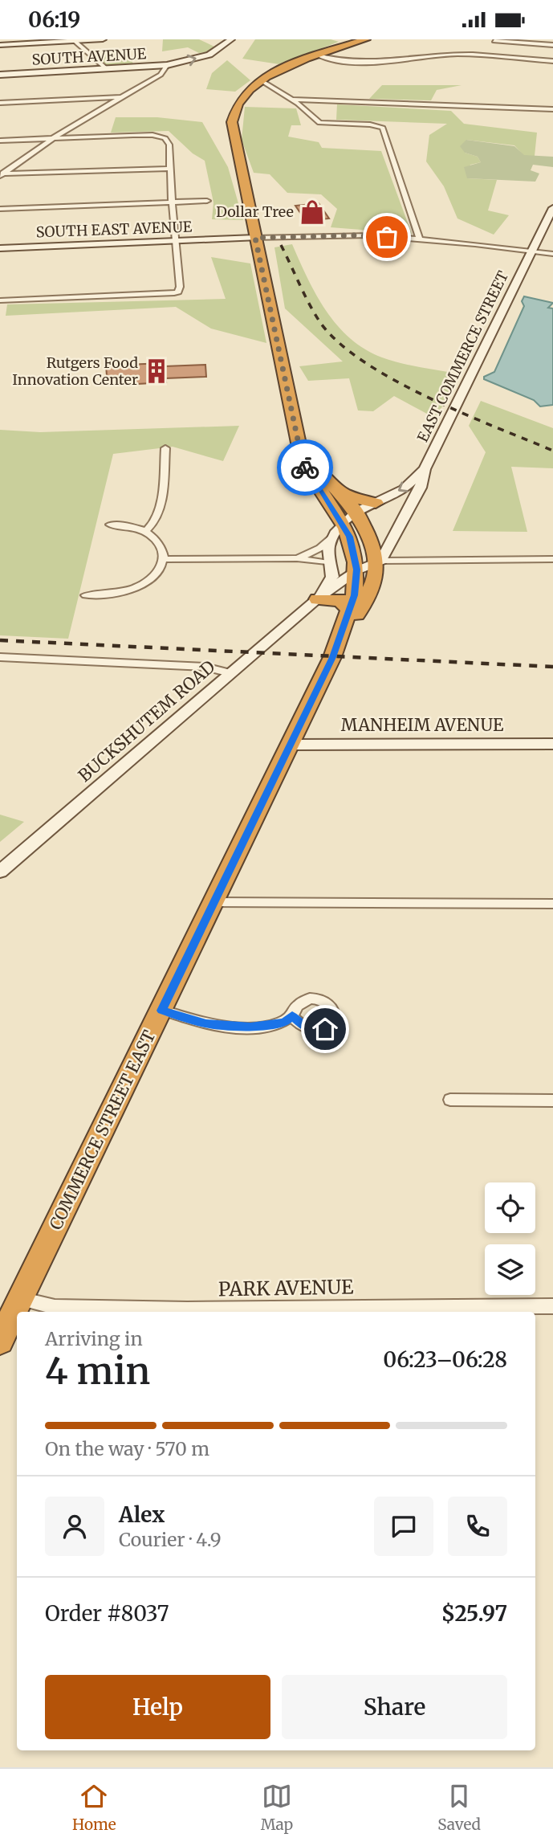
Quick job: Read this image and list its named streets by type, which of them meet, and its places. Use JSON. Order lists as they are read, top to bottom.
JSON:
{
  "streets": {
    "highway": ["COMMERCE STREET EAST"],
    "street": [
      "SOUTH AVENUE",
      "SOUTH EAST AVENUE",
      "EAST COMMERCE STREET",
      "BUCKSHUTEM ROAD",
      "MANHEIM AVENUE",
      "PARK AVENUE"
    ]
  },
  "crossings": [
    ["SOUTH EAST AVENUE", "EAST COMMERCE STREET"],
    ["EAST COMMERCE STREET", "COMMERCE STREET EAST"],
    ["BUCKSHUTEM ROAD", "COMMERCE STREET EAST"],
    ["MANHEIM AVENUE", "COMMERCE STREET EAST"],
    ["COMMERCE STREET EAST", "PARK AVENUE"]
  ],
  "places": {
    "shop": ["Dollar Tree"],
    "building": ["Rutgers Food Innovation Center"]
  },
  "page": {
    "status": "06:19",
    "heading": ["4 min", "Arriving in", "06:23–06:28"],
    "panel": [
      "Alex",
      "Courier · 4.9",
      "Order #8037",
      "$25.97"
    ],
    "bar": "On the way · 570 m",
    "buttons": ["Help", "Share"],
    "tabs": ["Home", "Map", "Saved"]
  }
}
